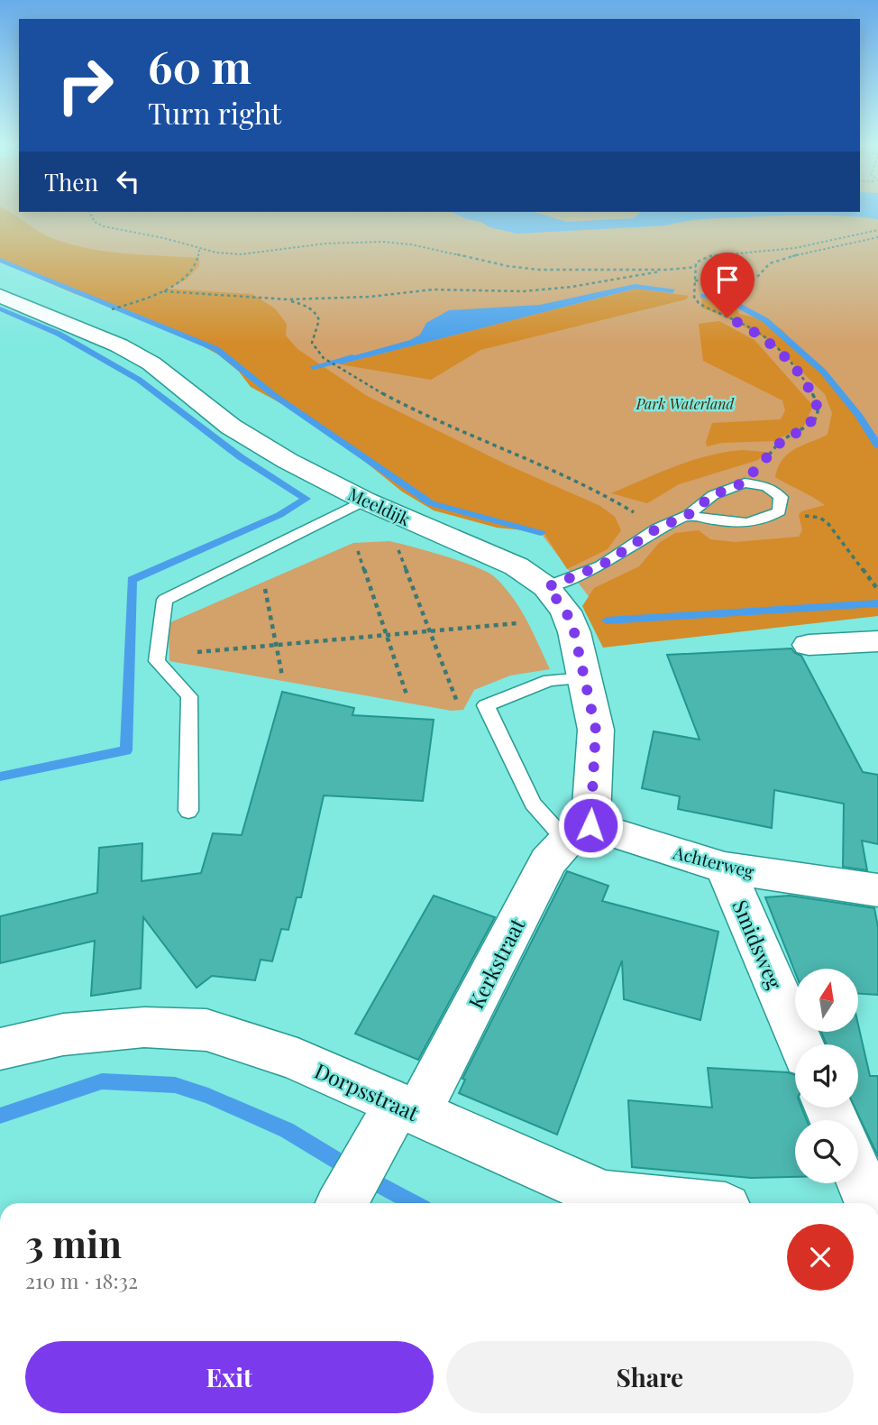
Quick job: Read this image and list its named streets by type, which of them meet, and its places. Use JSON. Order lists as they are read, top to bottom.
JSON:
{
  "streets": {
    "street": [
      "Meeldijk",
      "Achterweg",
      "Smidsweg",
      "Kerkstraat",
      "Dorpsstraat"
    ]
  },
  "crossings": [
    ["Meeldijk", "Achterweg"],
    ["Meeldijk", "Kerkstraat"],
    ["Achterweg", "Smidsweg"],
    ["Achterweg", "Kerkstraat"],
    ["Kerkstraat", "Dorpsstraat"]
  ],
  "parks": ["Park Waterland"],
  "north": "top",
  "page": {
    "turn": ["60 m", "Turn right"],
    "then": "Then",
    "heading": ["3 min", "210 m · 18:32"],
    "buttons": ["Exit", "Share"]
  }
}
